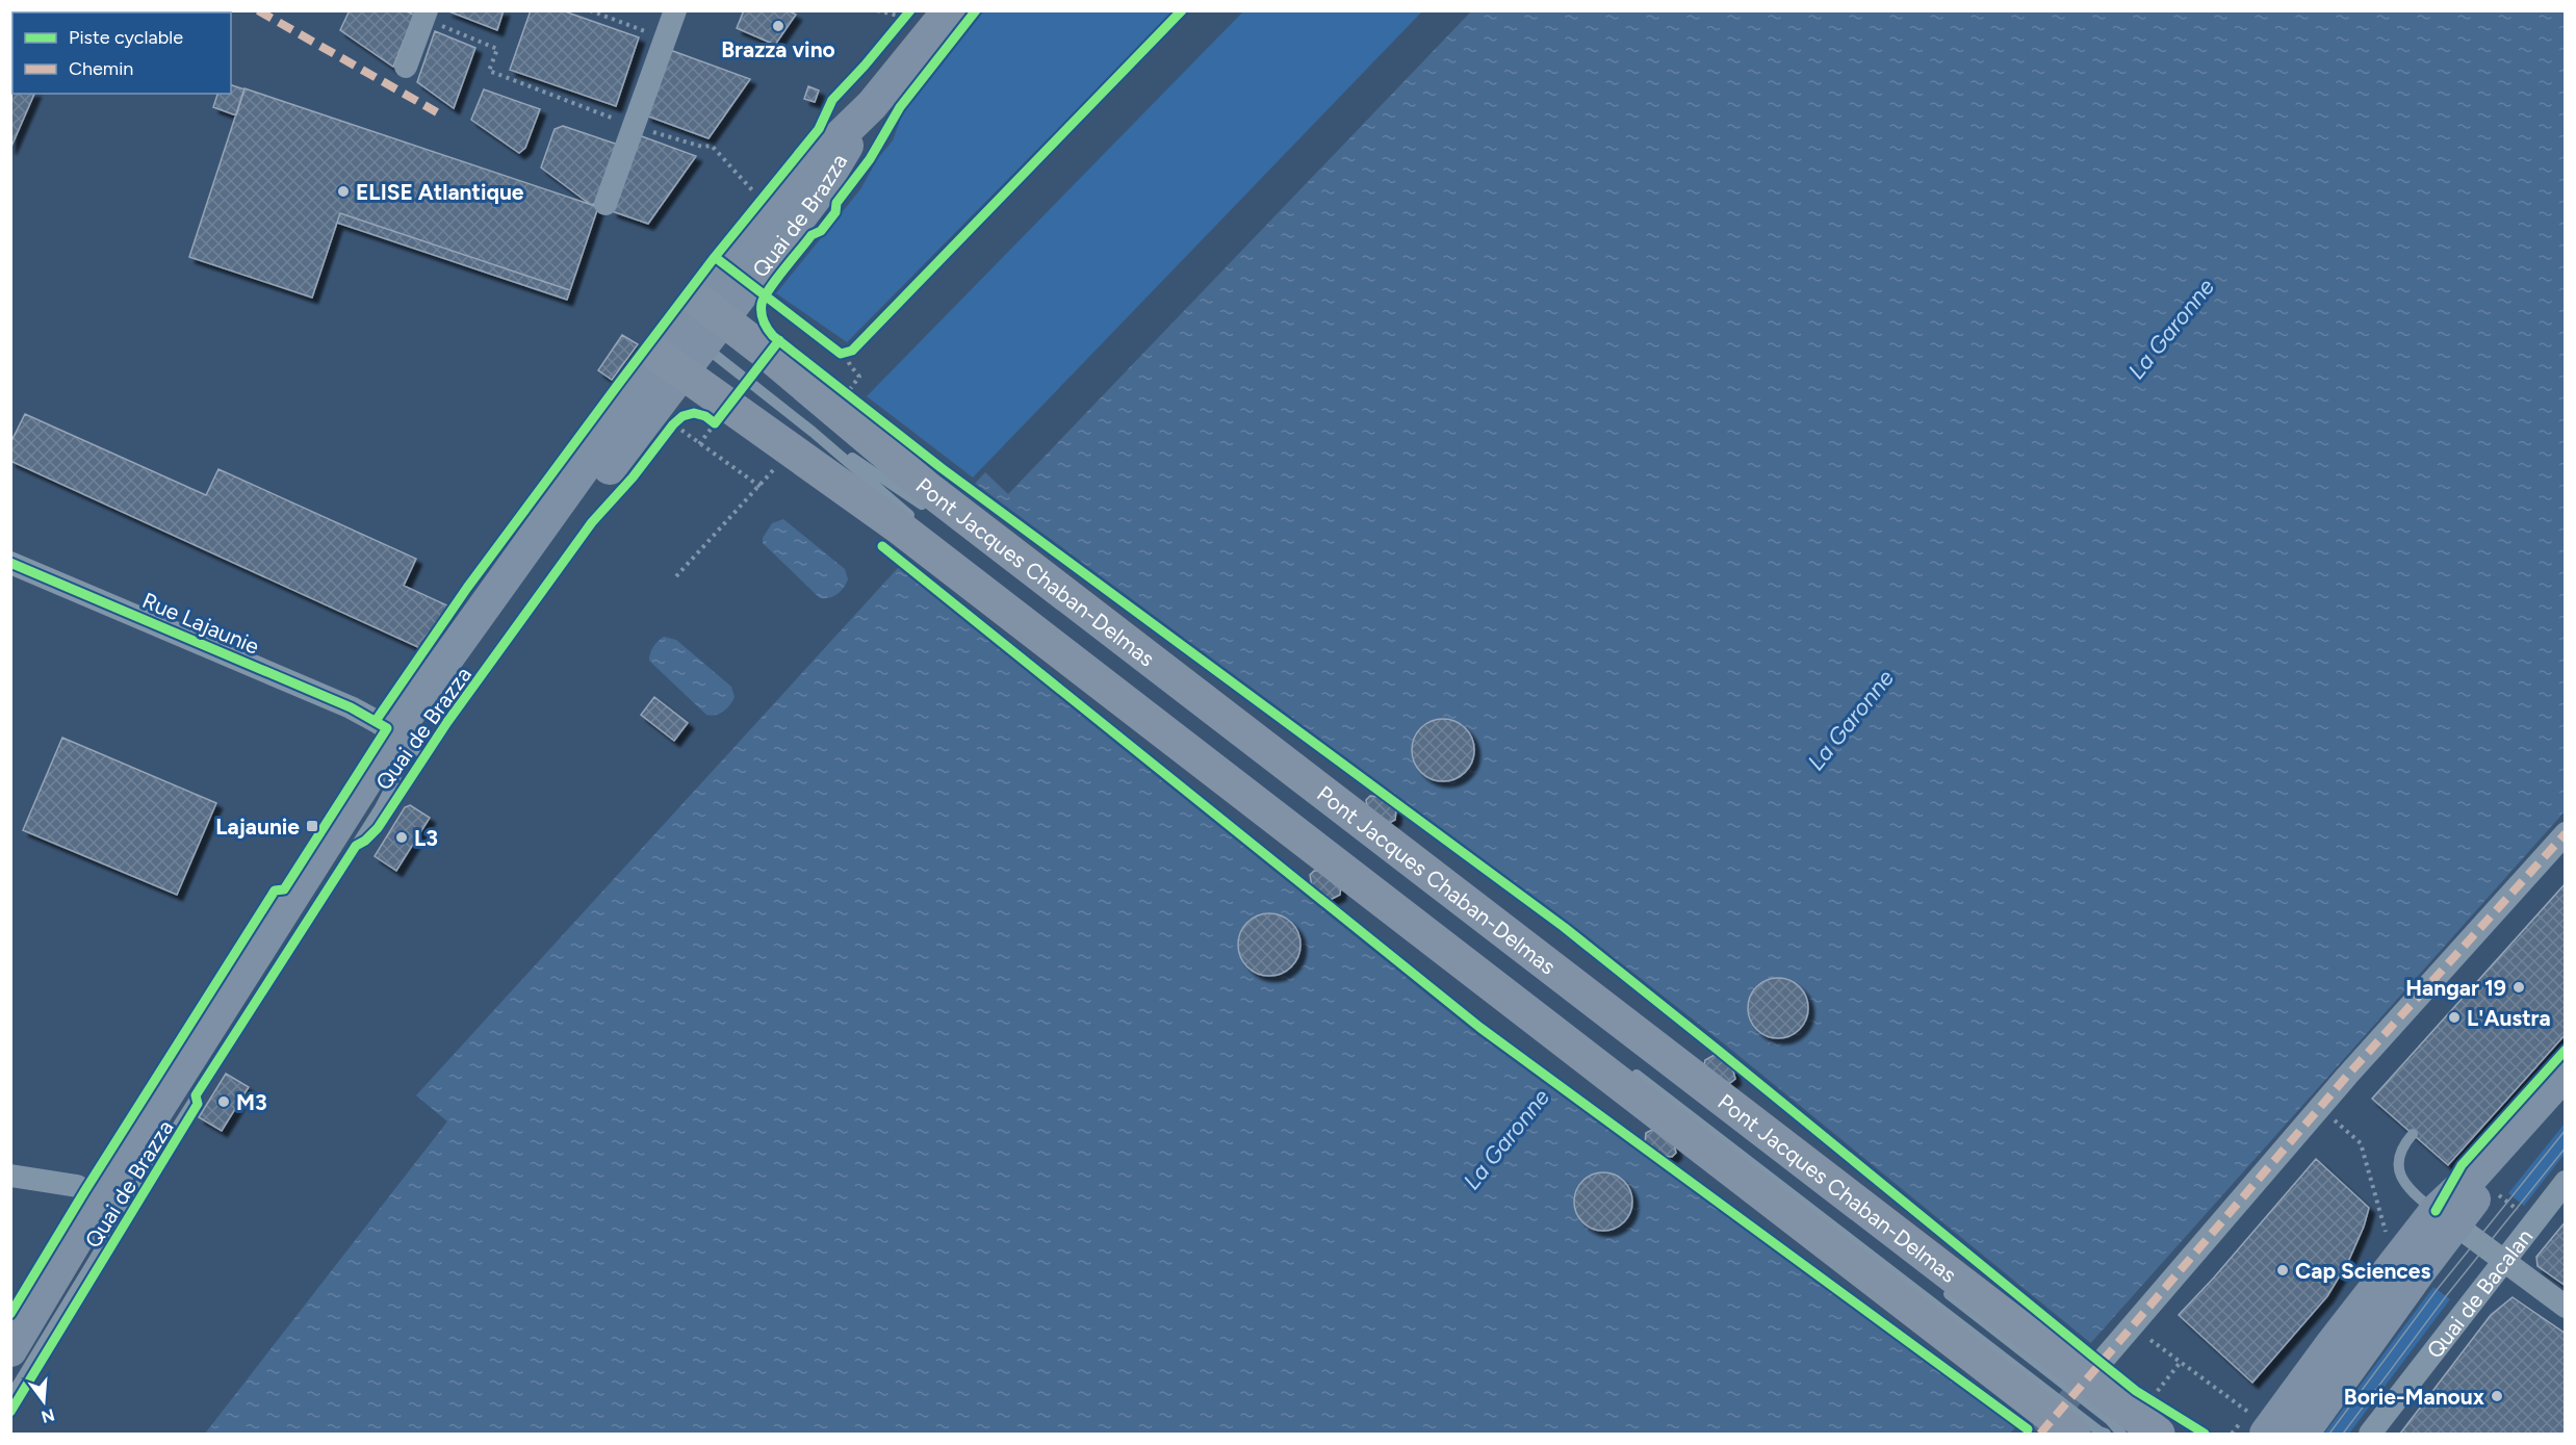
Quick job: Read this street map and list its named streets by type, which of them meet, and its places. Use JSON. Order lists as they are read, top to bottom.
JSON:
{
  "streets": {
    "main road": ["Quai de Brazza", "Pont Jacques Chaban-Delmas"],
    "street": ["Rue Lajaunie", "Quai de Bacalan"]
  },
  "crossings": [
    ["Quai de Brazza", "Pont Jacques Chaban-Delmas"],
    ["Quai de Brazza", "Rue Lajaunie"]
  ],
  "water": ["La Garonne"],
  "places": {
    "other": [
      "Brazza vino",
      "ELISE Atlantique",
      "L3",
      "Hangar 19",
      "L'Austra",
      "M3",
      "Cap Sciences",
      "Borie-Manoux"
    ],
    "transit": ["Lajaunie"]
  },
  "legend": ["Piste cyclable", "Chemin"],
  "north": "bottom"
}
